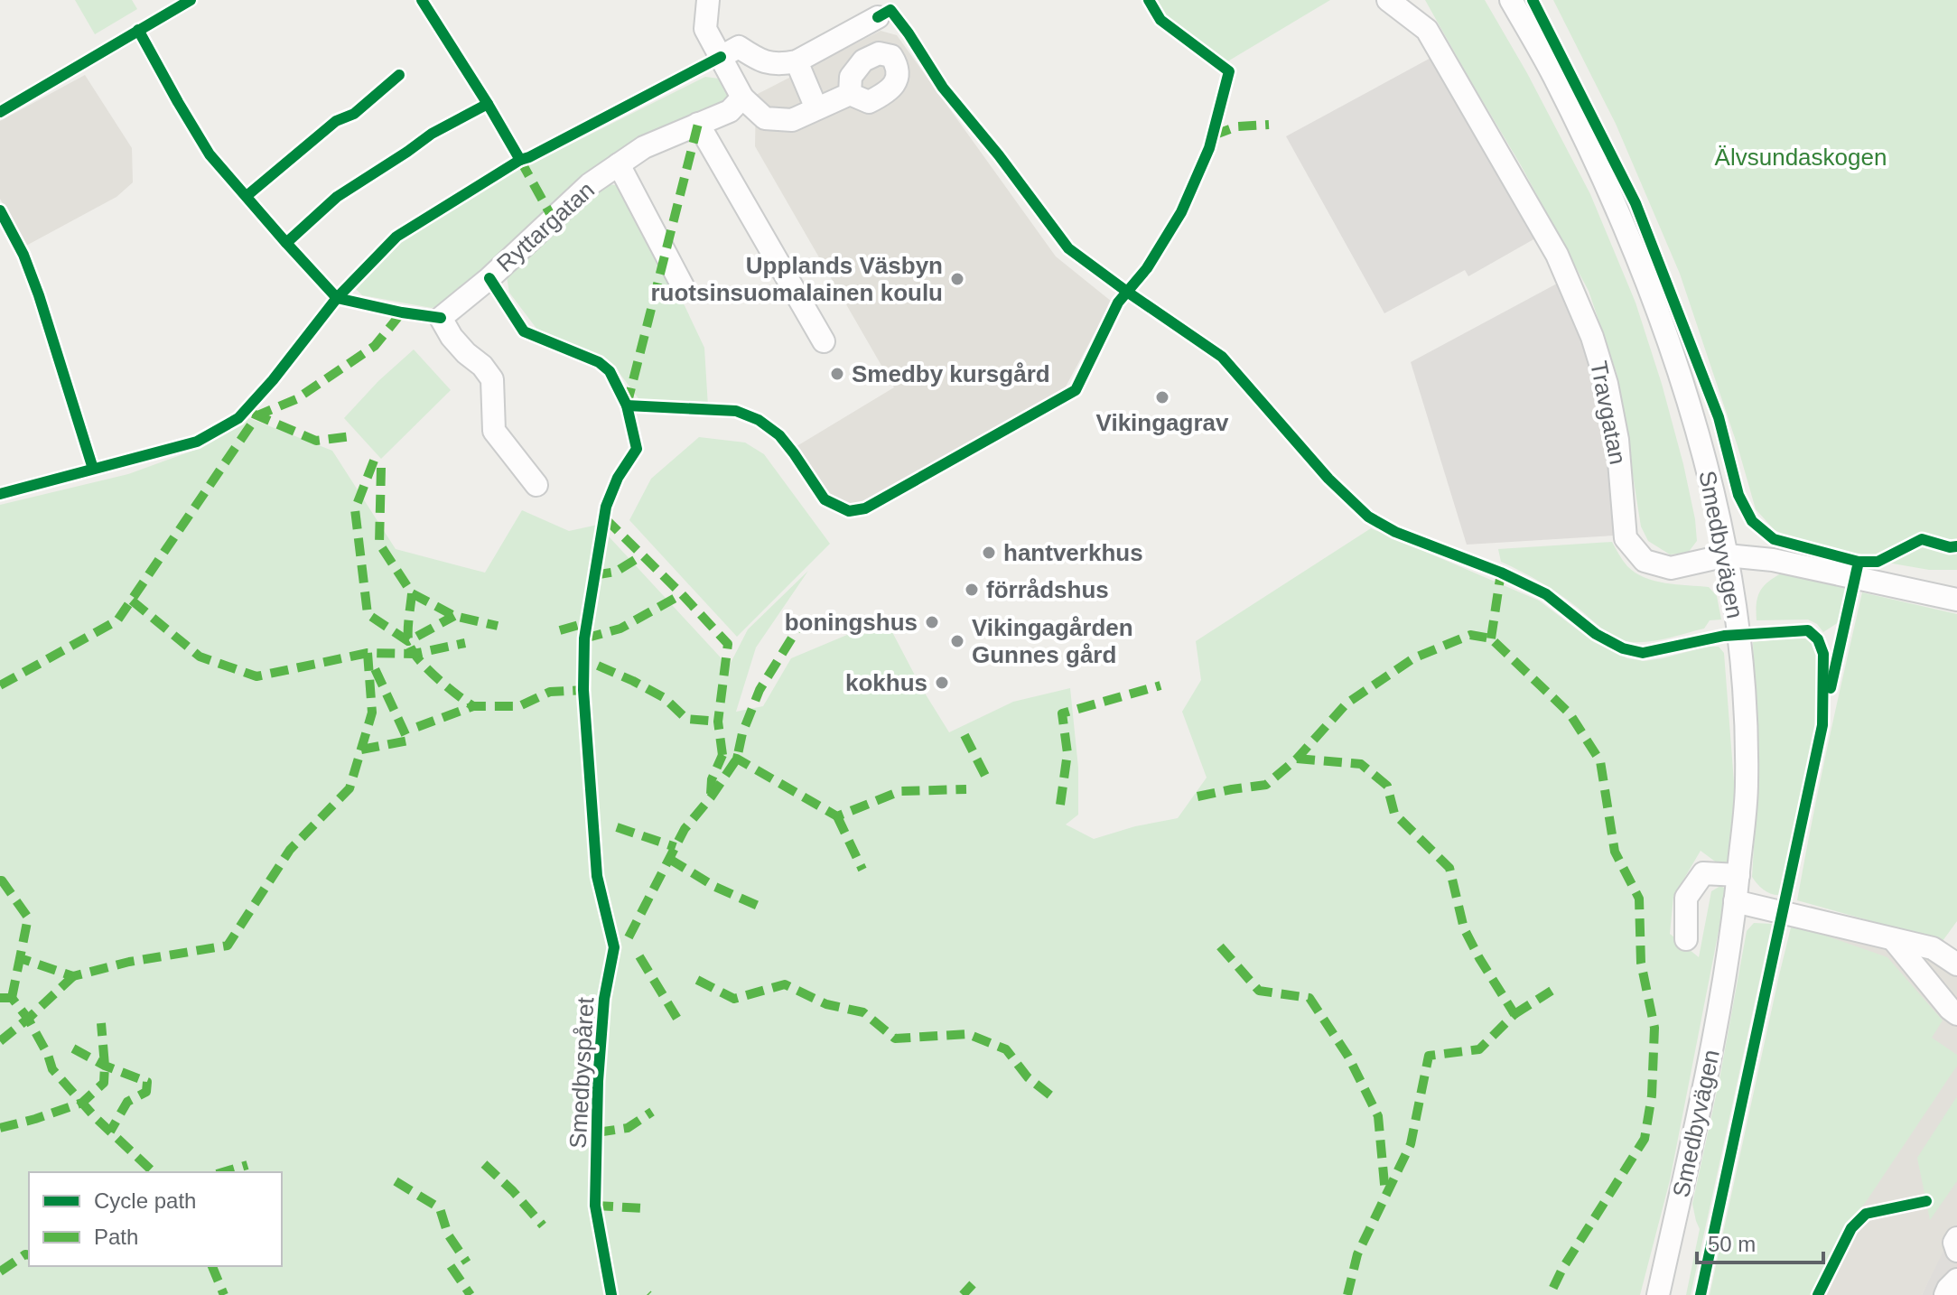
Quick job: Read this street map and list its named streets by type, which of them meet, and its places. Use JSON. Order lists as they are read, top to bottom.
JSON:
{
  "streets": {
    "street": ["Ryttargatan", "Travgatan", "Smedbyvägen"],
    "cycle path": ["Smedbyspåret"]
  },
  "crossings": [
    ["Travgatan", "Smedbyvägen"]
  ],
  "parks": ["Älvsundaskogen"],
  "places": [
    "Upplands Väsbyn ruotsinsuomalainen koulu",
    "Smedby kursgård",
    "Vikingagrav",
    "hantverkhus",
    "förrådshus",
    "boningshus",
    "Vikingagården Gunnes gård",
    "kokhus"
  ],
  "legend": ["Cycle path", "Path"],
  "scale_bar": "50 m"
}
